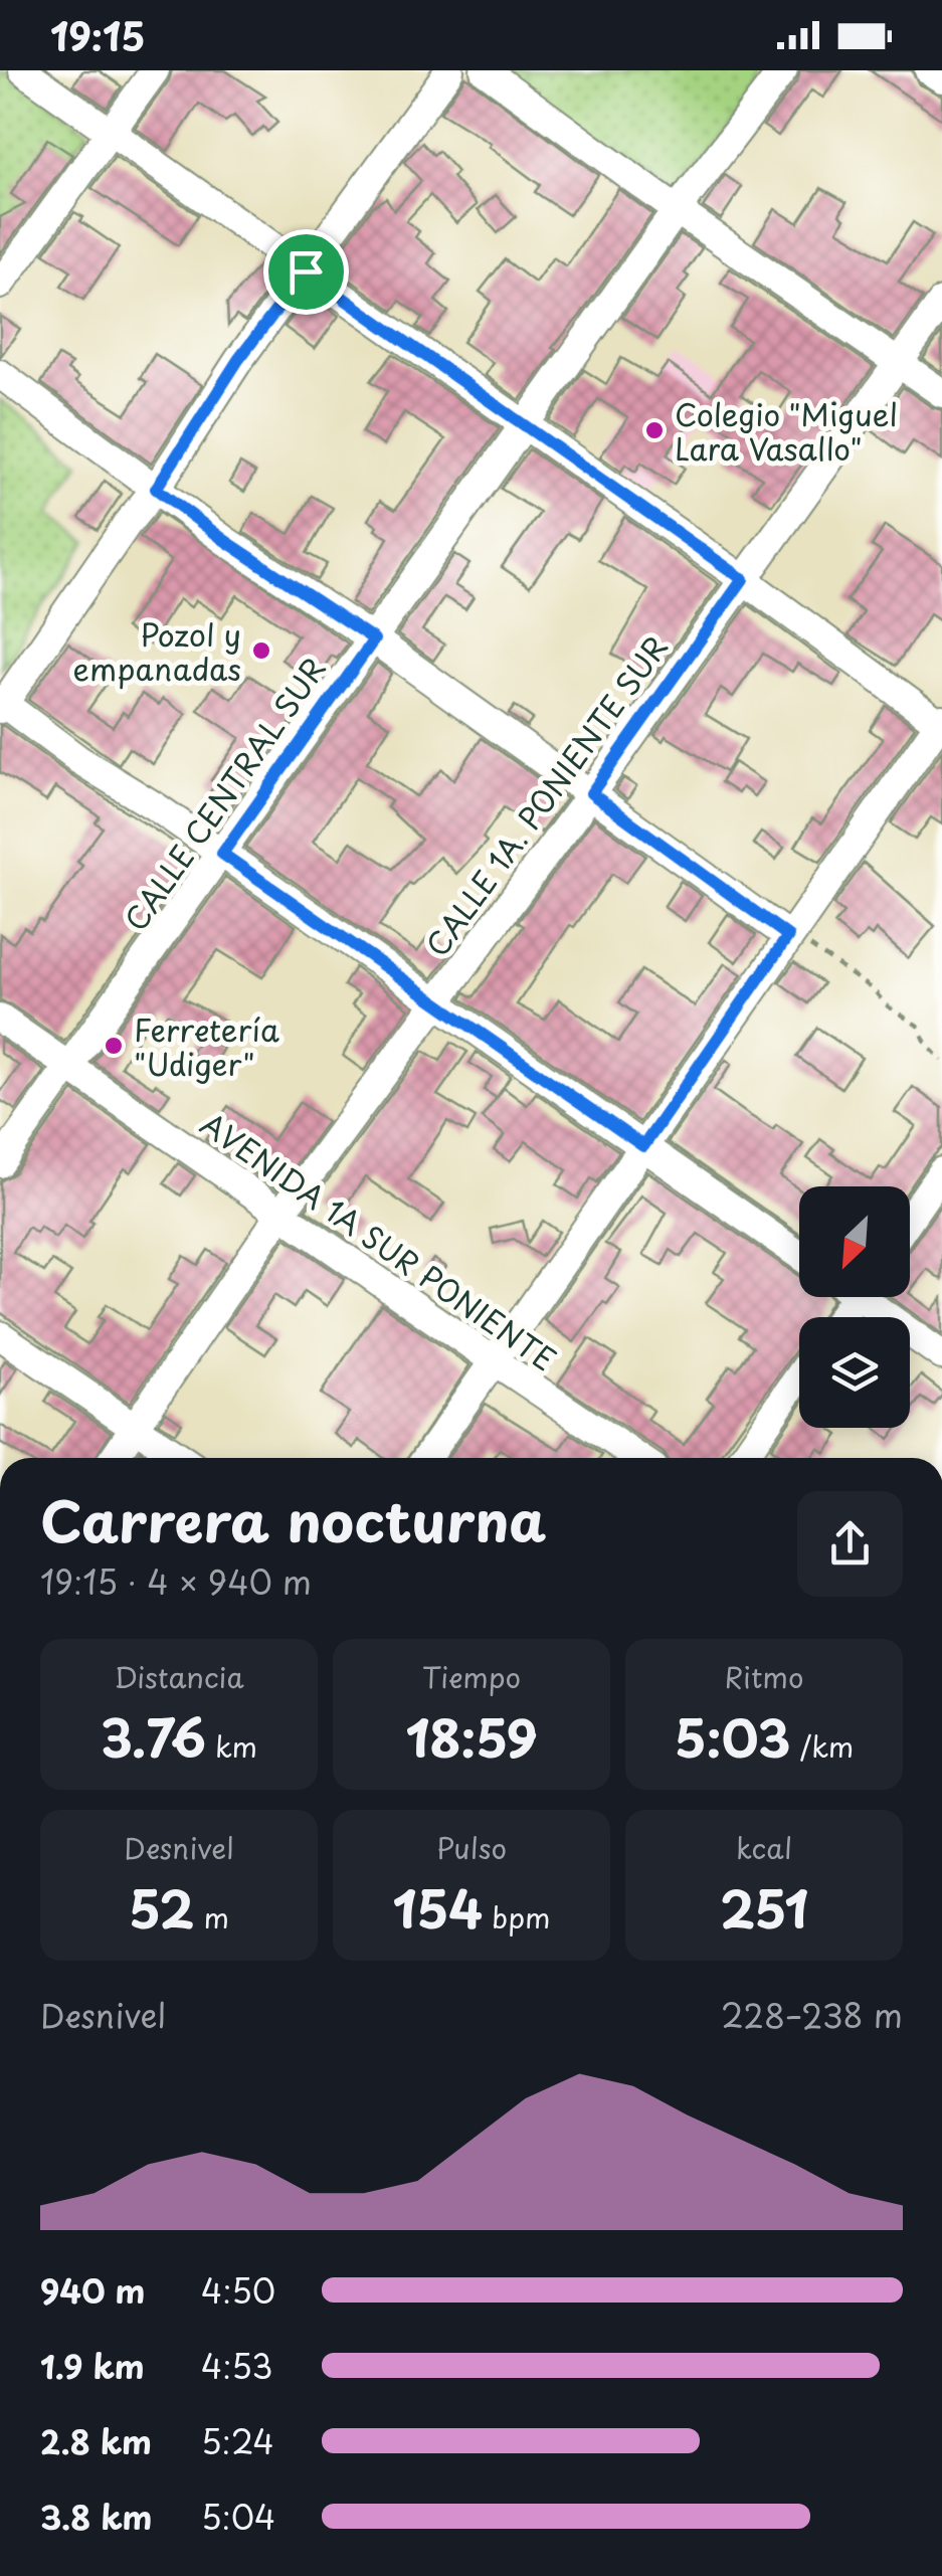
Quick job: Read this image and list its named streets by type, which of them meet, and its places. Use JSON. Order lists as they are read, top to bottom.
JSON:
{
  "streets": {
    "street": ["CALLE CENTRAL SUR", "CALLE 1A. PONIENTE SUR", "AVENIDA 1A SUR PONIENTE"]
  },
  "crossings": [
    ["CALLE CENTRAL SUR", "AVENIDA 1A SUR PONIENTE"],
    ["CALLE 1A. PONIENTE SUR", "AVENIDA 1A SUR PONIENTE"]
  ],
  "places": ["Colegio \"Miguel Lara Vasallo\"", "Pozol y empanadas", "Ferretería \"Udiger\""],
  "north": "bottom left",
  "page": {
    "status": "19:15",
    "heading": ["Carrera nocturna", "19:15 · 4 × 940 m"],
    "stats": [
      ["Distancia", "3.76 km"],
      ["Tiempo", "18:59"],
      ["Ritmo", "5:03 /km"],
      ["Desnivel", "52 m"],
      ["Pulso", "154 bpm"],
      ["kcal", "251"]
    ],
    "chart": ["Desnivel", "228–238 m"],
    "list": [
      {
        "name": "940 m",
        "note": "4:50"
      },
      {
        "name": "1.9 km",
        "note": "4:53"
      },
      {
        "name": "2.8 km",
        "note": "5:24"
      },
      {
        "name": "3.8 km",
        "note": "5:04"
      }
    ]
  }
}
